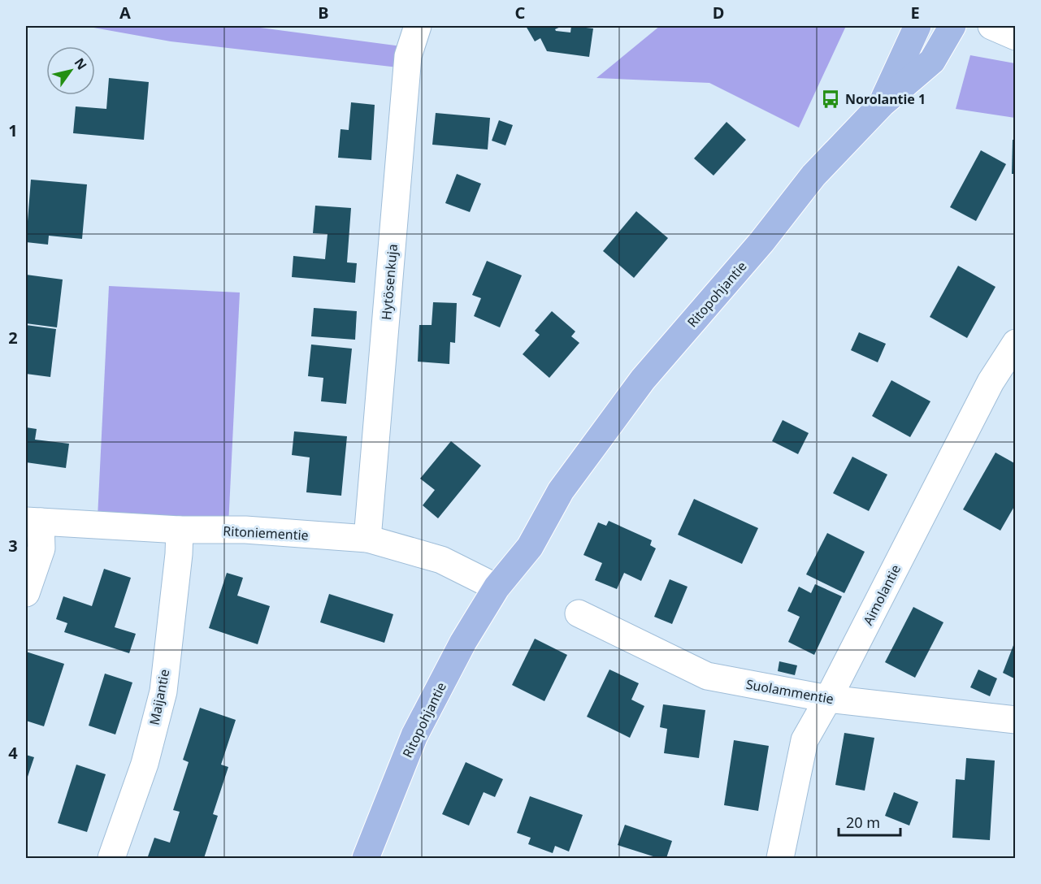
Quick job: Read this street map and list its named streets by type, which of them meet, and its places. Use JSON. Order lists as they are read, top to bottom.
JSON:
{
  "streets": {
    "main road": ["Ritopohjantie"],
    "street": [
      "Hytösenkuja",
      "Ritoniementie",
      "Aimolantie",
      "Suolammentie",
      "Maijantie"
    ]
  },
  "crossings": [
    ["Hytösenkuja", "Ritoniementie"],
    ["Ritopohjantie", "Ritoniementie"],
    ["Ritoniementie", "Maijantie"],
    ["Aimolantie", "Suolammentie"]
  ],
  "places": {
    "bus stop": ["Norolantie 1"]
  },
  "scale_bar": "20 m",
  "north": "top right",
  "grid": {
    "columns": [
      "A",
      "B",
      "C",
      "D",
      "E"
    ],
    "rows": [
      "1",
      "2",
      "3",
      "4"
    ]
  }
}
